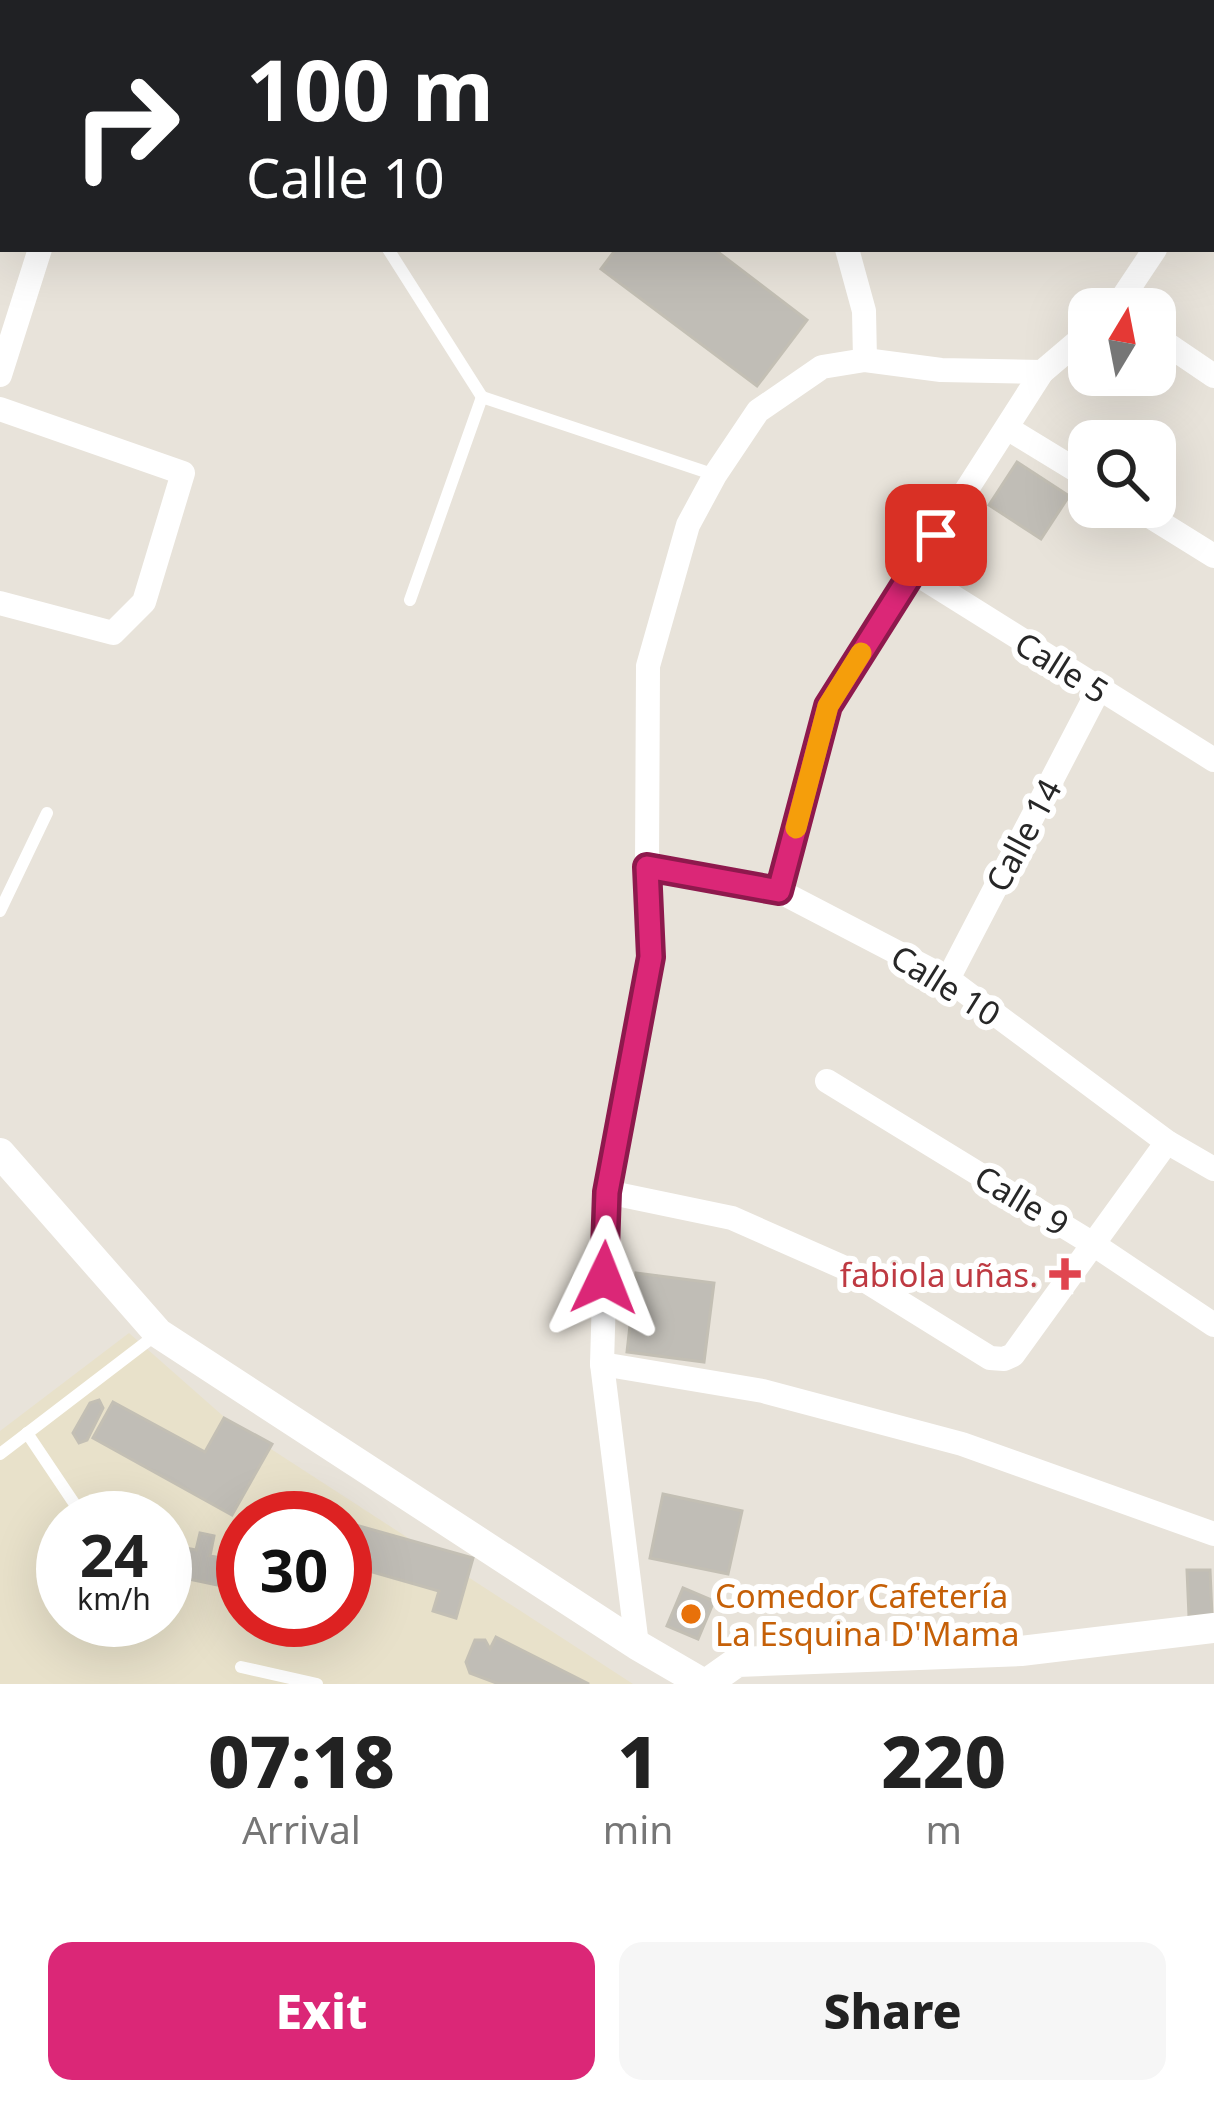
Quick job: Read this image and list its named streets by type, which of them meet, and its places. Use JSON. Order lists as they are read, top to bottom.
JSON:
{
  "streets": {
    "street": [
      "Calle 5",
      "Calle 14",
      "Calle 10",
      "Calle 9"
    ]
  },
  "crossings": [
    ["Calle 5", "Calle 14"],
    ["Calle 14", "Calle 10"]
  ],
  "places": {
    "health": ["fabiola uñas."],
    "other": ["Comedor Cafetería La Esquina D'Mama"]
  },
  "north": "top",
  "page": {
    "turn": ["100 m", "Calle 10"],
    "speed": "24 km/h",
    "limit": "30",
    "eta": [
      "07:18",
      "Arrival",
      "1",
      "min",
      "220",
      "m"
    ],
    "buttons": ["Exit", "Share"]
  }
}
